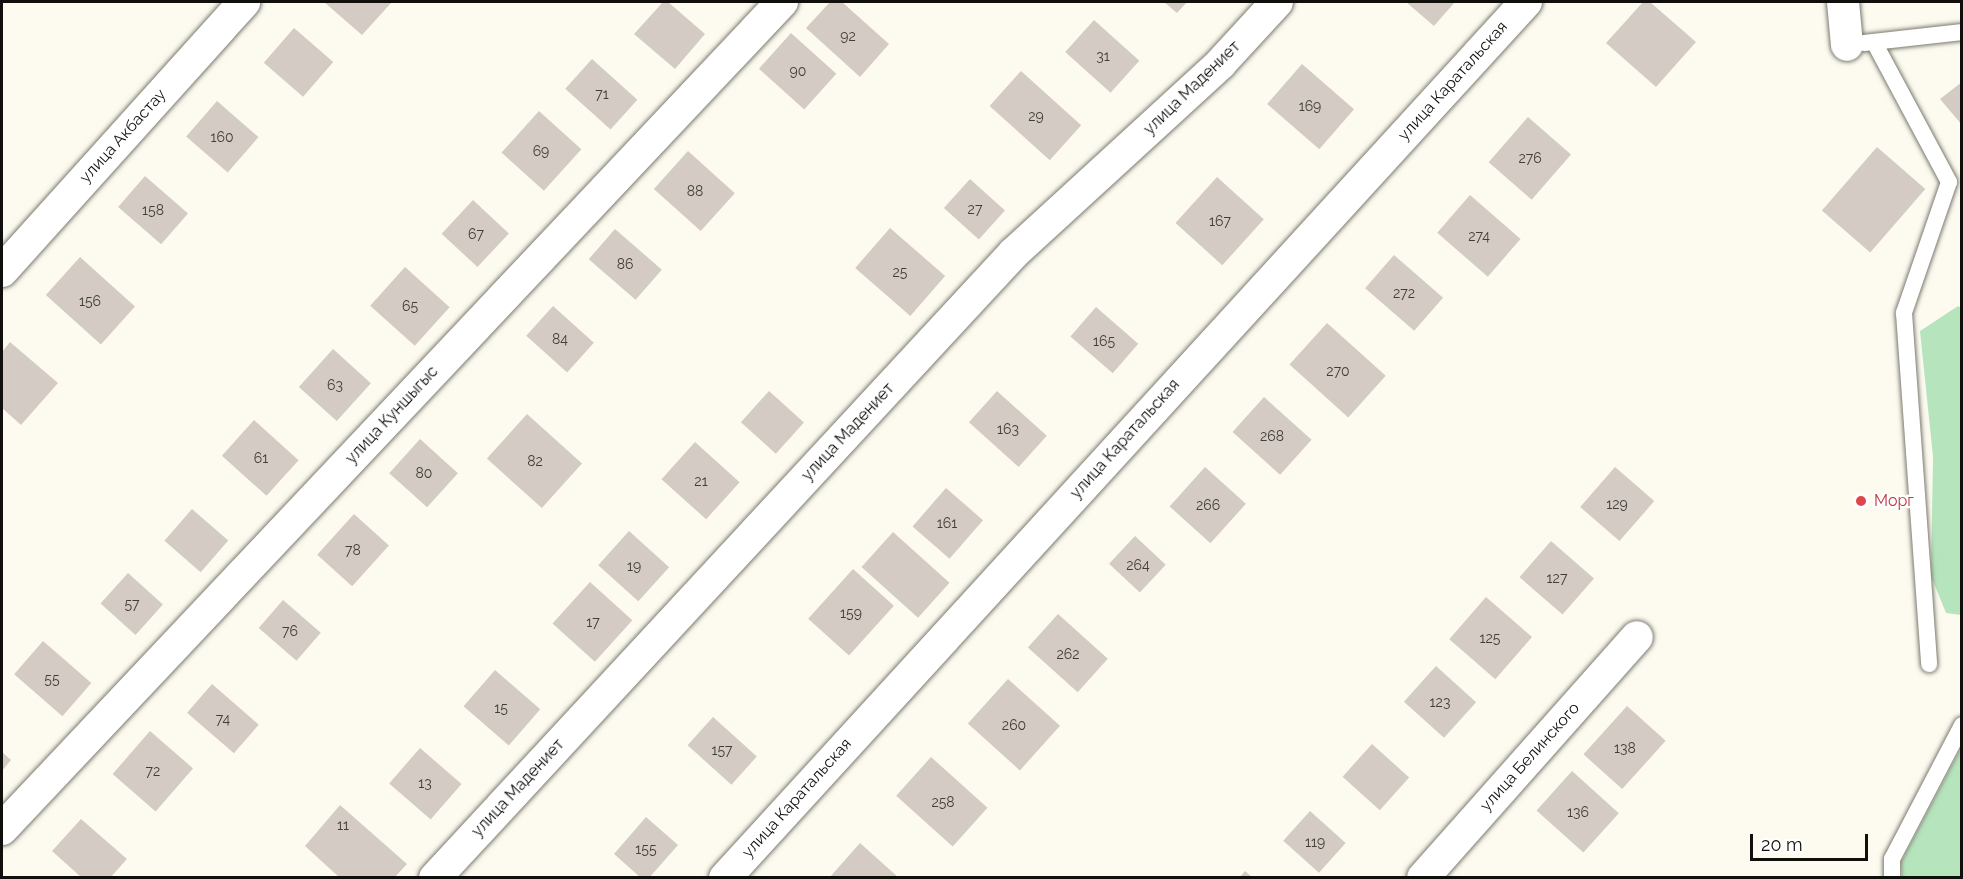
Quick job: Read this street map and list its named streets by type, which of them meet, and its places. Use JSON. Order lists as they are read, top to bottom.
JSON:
{
  "streets": {
    "street": [
      "улица Каратальская",
      "улица Мадениет",
      "улица Акбастау",
      "улица Куншыгыс",
      "улица Белинского"
    ]
  },
  "places": ["Морг"],
  "house_numbers": [
    "92",
    "31",
    "90",
    "71",
    "169",
    "29",
    "160",
    "69",
    "276",
    "88",
    "27",
    "158",
    "167",
    "67",
    "274",
    "86",
    "25",
    "272",
    "156",
    "65",
    "84",
    "165",
    "270",
    "63",
    "163",
    "268",
    "61",
    "82",
    "80",
    "21",
    "129",
    "266",
    "161",
    "78",
    "264",
    "19",
    "127",
    "57",
    "159",
    "17",
    "76",
    "125",
    "262",
    "55",
    "123",
    "15",
    "74",
    "260",
    "138",
    "157",
    "72",
    "13",
    "258",
    "136",
    "11",
    "119",
    "155"
  ],
  "scale_bar": "20 m"
}
